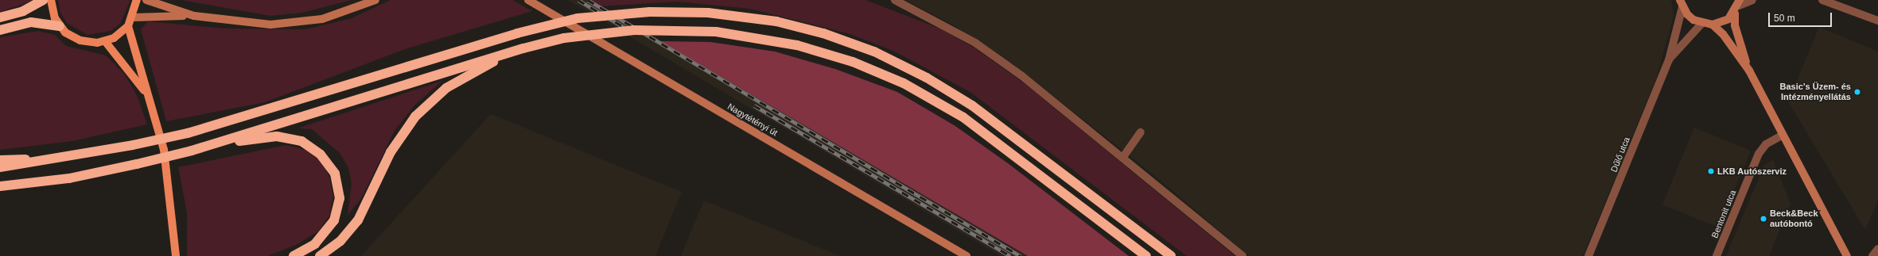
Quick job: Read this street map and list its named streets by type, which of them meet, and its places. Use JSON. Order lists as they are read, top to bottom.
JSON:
{
  "streets": {
    "street": ["Nagytétényi út", "Dűlő utca", "Bentonit utca"]
  },
  "places": ["Basic's Üzem- és Intézményellátás", "LKB Autószerviz", "Beck&Beck autóbontó"],
  "scale_bar": "50 m"
}
